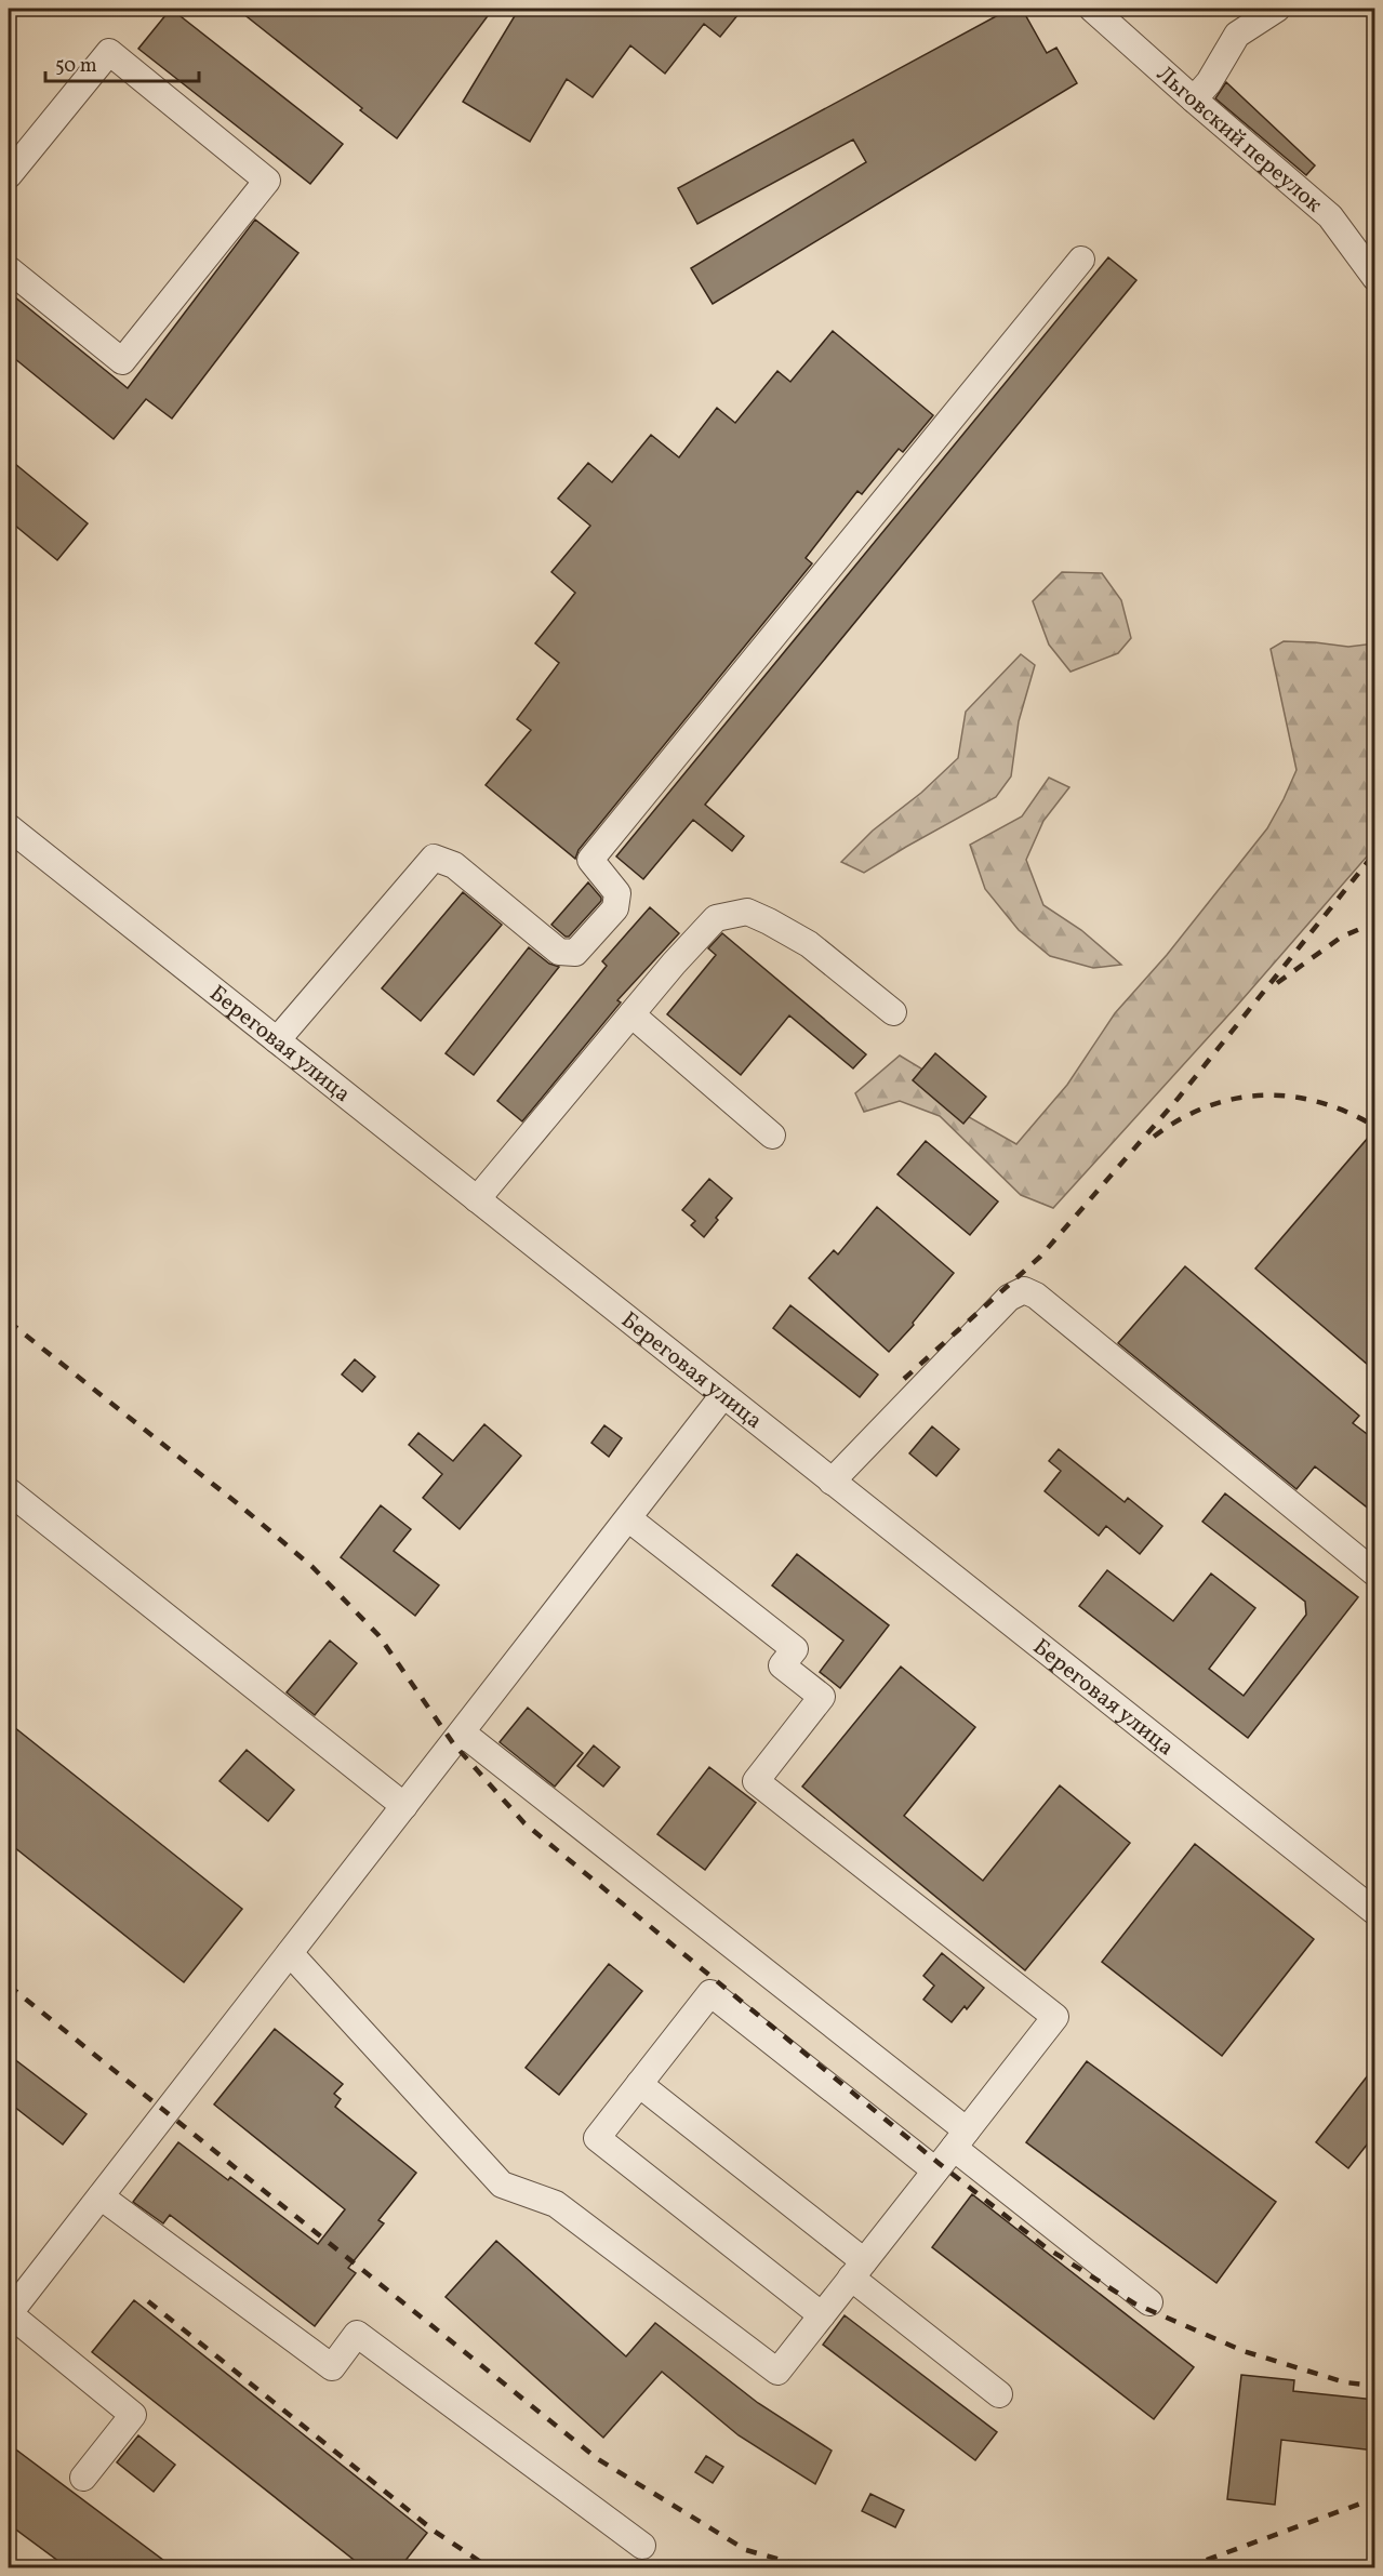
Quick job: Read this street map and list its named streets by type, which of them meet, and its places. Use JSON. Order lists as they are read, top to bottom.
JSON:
{
  "streets": {
    "street": ["Льговский переулок", "Береговая улица"]
  },
  "scale_bar": "50 m"
}
